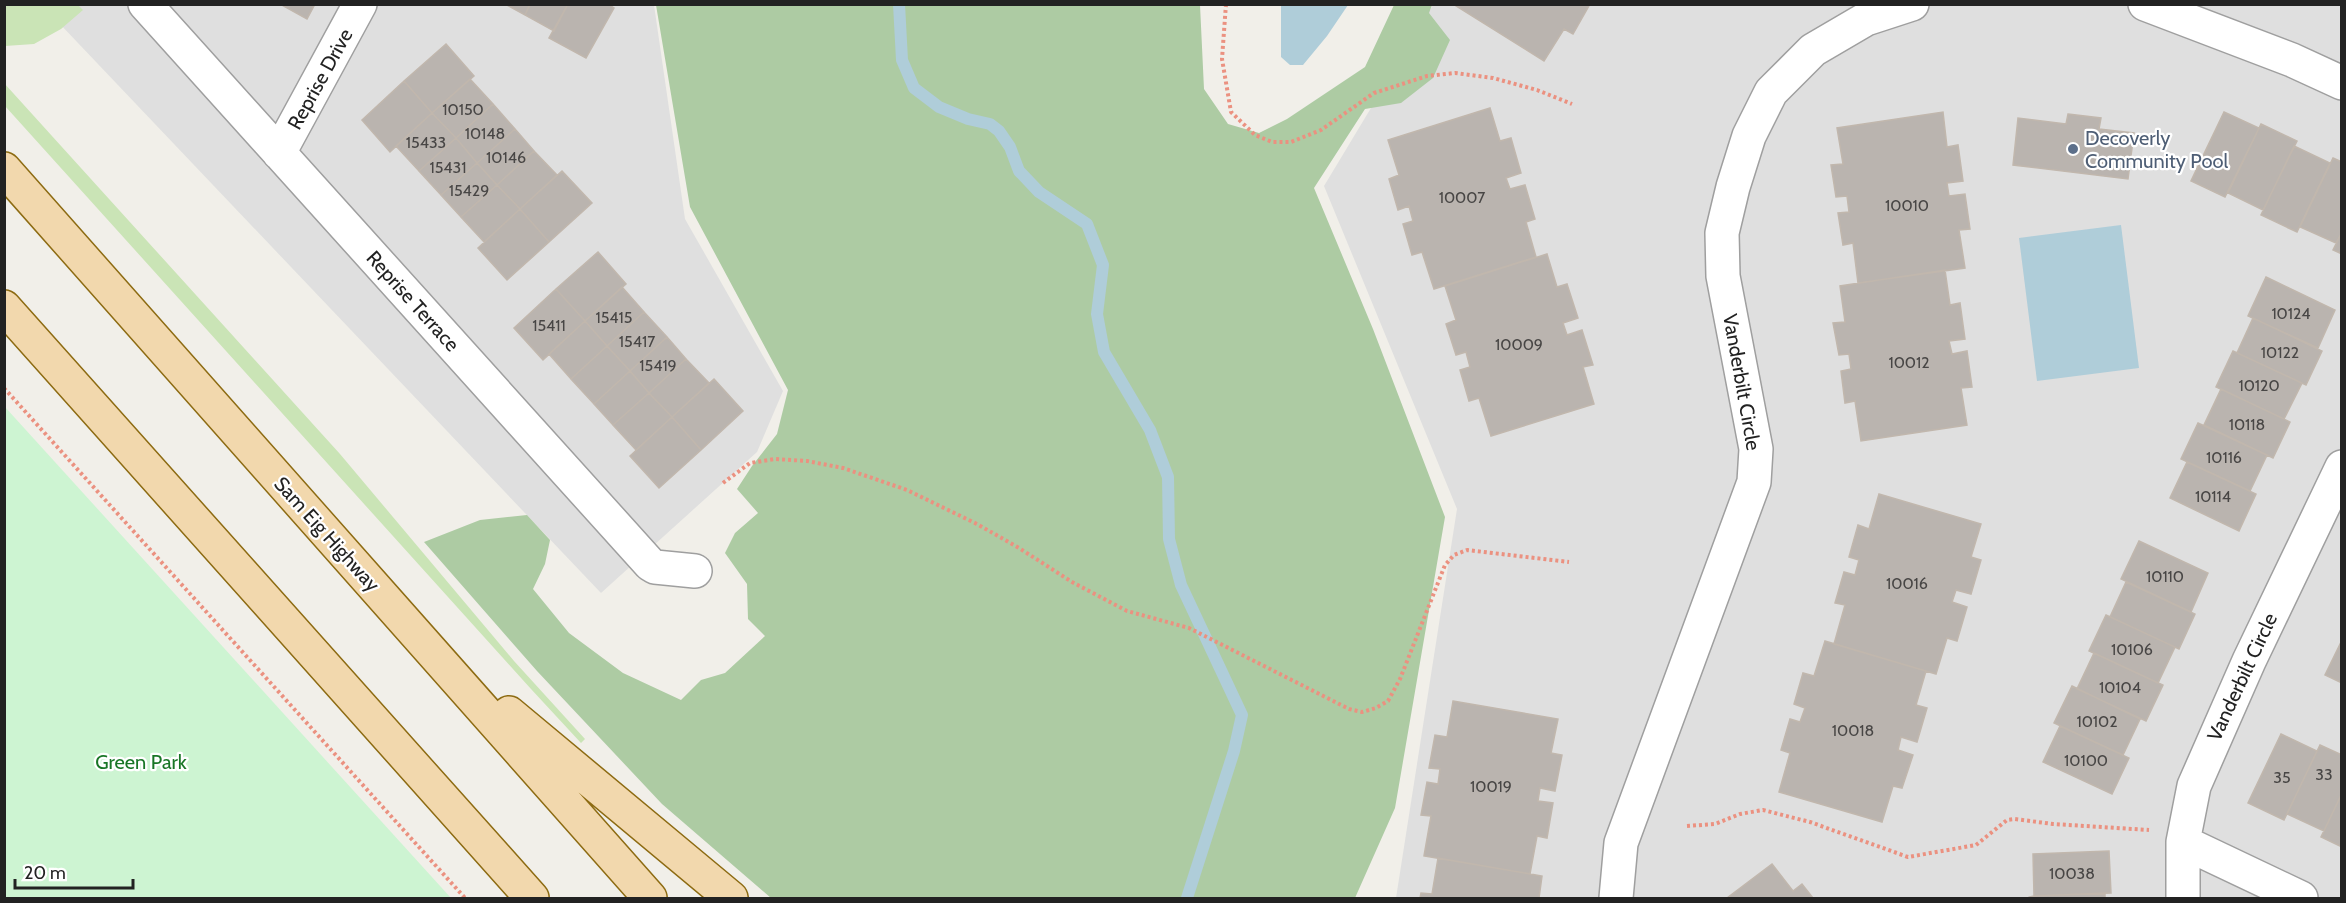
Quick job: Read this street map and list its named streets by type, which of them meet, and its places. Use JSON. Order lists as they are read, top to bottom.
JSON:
{
  "streets": {
    "main road": ["Sam Eig Highway"],
    "street": ["Reprise Drive", "Reprise Terrace", "Vanderbilt Circle"]
  },
  "crossings": [
    ["Reprise Drive", "Reprise Terrace"]
  ],
  "parks": ["Green Park"],
  "places": ["Decoverly Community Pool"],
  "house_numbers": [
    "10150",
    "10148",
    "15433",
    "10146",
    "15431",
    "15429",
    "10007",
    "10010",
    "10124",
    "15415",
    "15411",
    "15417",
    "10009",
    "10122",
    "10012",
    "15419",
    "10120",
    "10118",
    "10116",
    "10114",
    "10110",
    "10016",
    "10106",
    "10104",
    "10102",
    "10018",
    "10100",
    "33",
    "35",
    "10019",
    "10038"
  ],
  "scale_bar": "20 m"
}
